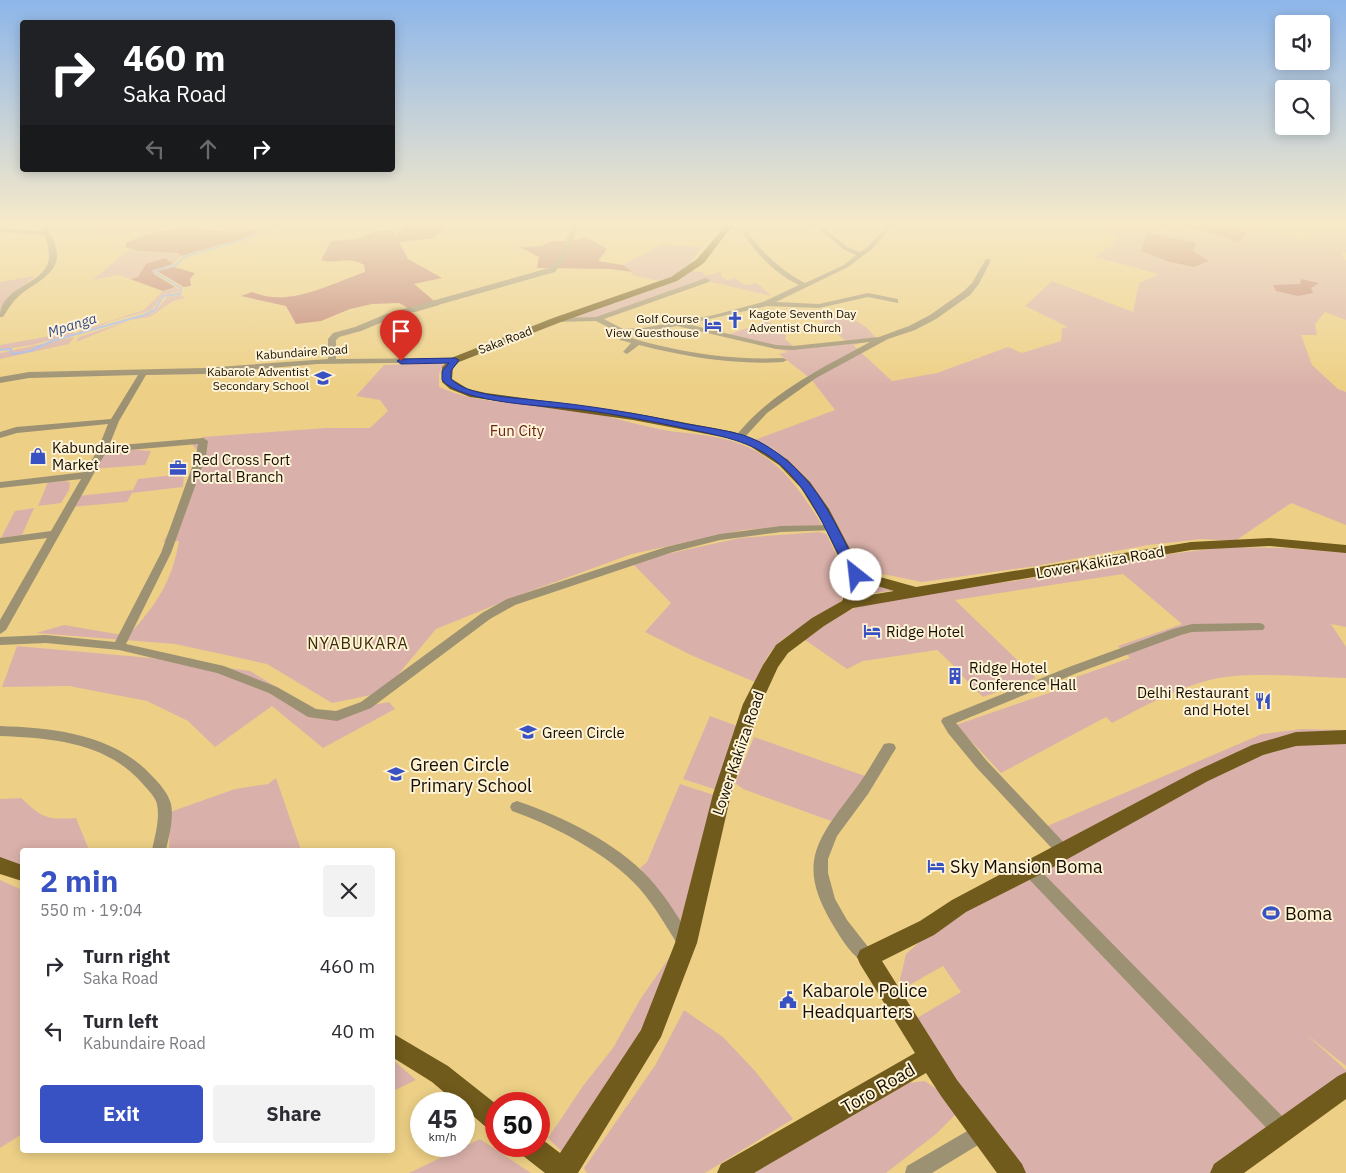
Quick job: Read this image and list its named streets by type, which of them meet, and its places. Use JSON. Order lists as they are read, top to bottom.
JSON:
{
  "streets": {
    "main road": ["Saka Road", "Lower Kakiiza Road", "Toro Road"],
    "street": ["Kabundaire Road"]
  },
  "crossings": [
    ["Saka Road", "Kabundaire Road"]
  ],
  "districts": ["NYABUKARA"],
  "water": ["Mpanga"],
  "parks": ["Fun City"],
  "places": {
    "church": ["Kagote Seventh Day Adventist Church"],
    "hotel": ["Golf Course View Guesthouse", "Ridge Hotel", "Sky Mansion Boma"],
    "school or university": ["Kabarole Adventist Secondary School", "Green Circle", "Green Circle Primary School"],
    "shop": ["Kabundaire Market"],
    "office": ["Red Cross Fort Portal Branch"],
    "building": ["Ridge Hotel Conference Hall"],
    "restaurant": ["Delhi Restaurant and Hotel"],
    "sports": ["Boma"],
    "public building": ["Kabarole Police Headquarters"]
  },
  "page": {
    "turn": ["460 m", "Saka Road"],
    "heading": ["2 min", "550 m · 19:04"],
    "list": [
      {
        "name": "Turn right",
        "note": "Saka Road",
        "value": "460 m"
      },
      {
        "name": "Turn left",
        "note": "Kabundaire Road",
        "value": "40 m"
      }
    ],
    "buttons": ["Exit", "Share"],
    "speed": "45 km/h",
    "limit": "50"
  }
}
